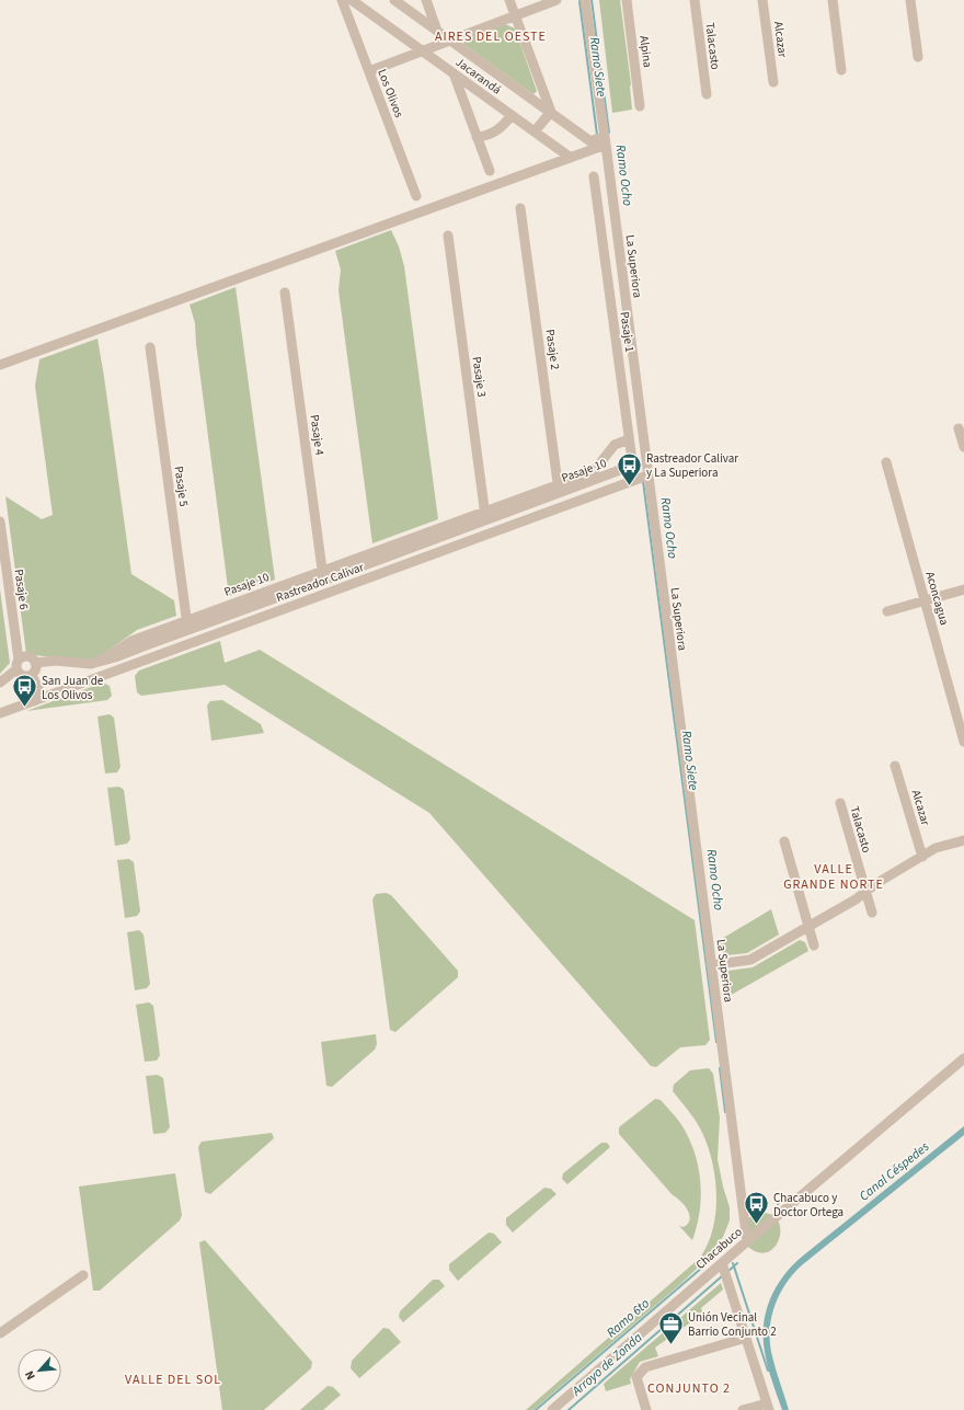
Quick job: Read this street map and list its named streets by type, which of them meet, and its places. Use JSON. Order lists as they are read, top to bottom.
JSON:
{
  "streets": {
    "street": [
      "Alcazar",
      "Talacasto",
      "Alpina",
      "Jacarandá",
      "Los Olivos",
      "La Superiora",
      "Pasaje 1",
      "Pasaje 2",
      "Pasaje 3",
      "Pasaje 4",
      "Pasaje 10",
      "Pasaje 5",
      "Rastreador Calivar",
      "Pasaje 6",
      "Aconcagua",
      "Chacabuco"
    ]
  },
  "crossings": [
    ["Jacarandá", "La Superiora"],
    ["La Superiora", "Rastreador Calivar"],
    ["La Superiora", "Chacabuco"],
    ["Pasaje 1", "Pasaje 10"],
    ["Pasaje 2", "Pasaje 10"],
    ["Pasaje 3", "Pasaje 10"],
    ["Pasaje 4", "Pasaje 10"],
    ["Pasaje 10", "Pasaje 5"],
    ["Pasaje 10", "Pasaje 6"],
    ["Rastreador Calivar", "Pasaje 6"]
  ],
  "districts": [
    "AIRES DEL OESTE",
    "VALLE GRANDE NORTE",
    "VALLE DEL SOL",
    "CONJUNTO 2"
  ],
  "water": [
    "Ramo Siete",
    "Ramo Ocho",
    "Canal Céspedes",
    "Ramo 6to",
    "Arroyo de Zonda"
  ],
  "places": {
    "bus stop": ["Rastreador Calivar y La Superiora", "San Juan de Los Olivos", "Chacabuco y Doctor Ortega"],
    "office": ["Unión Vecinal Barrio Conjunto 2"]
  },
  "north": "bottom left"
}
